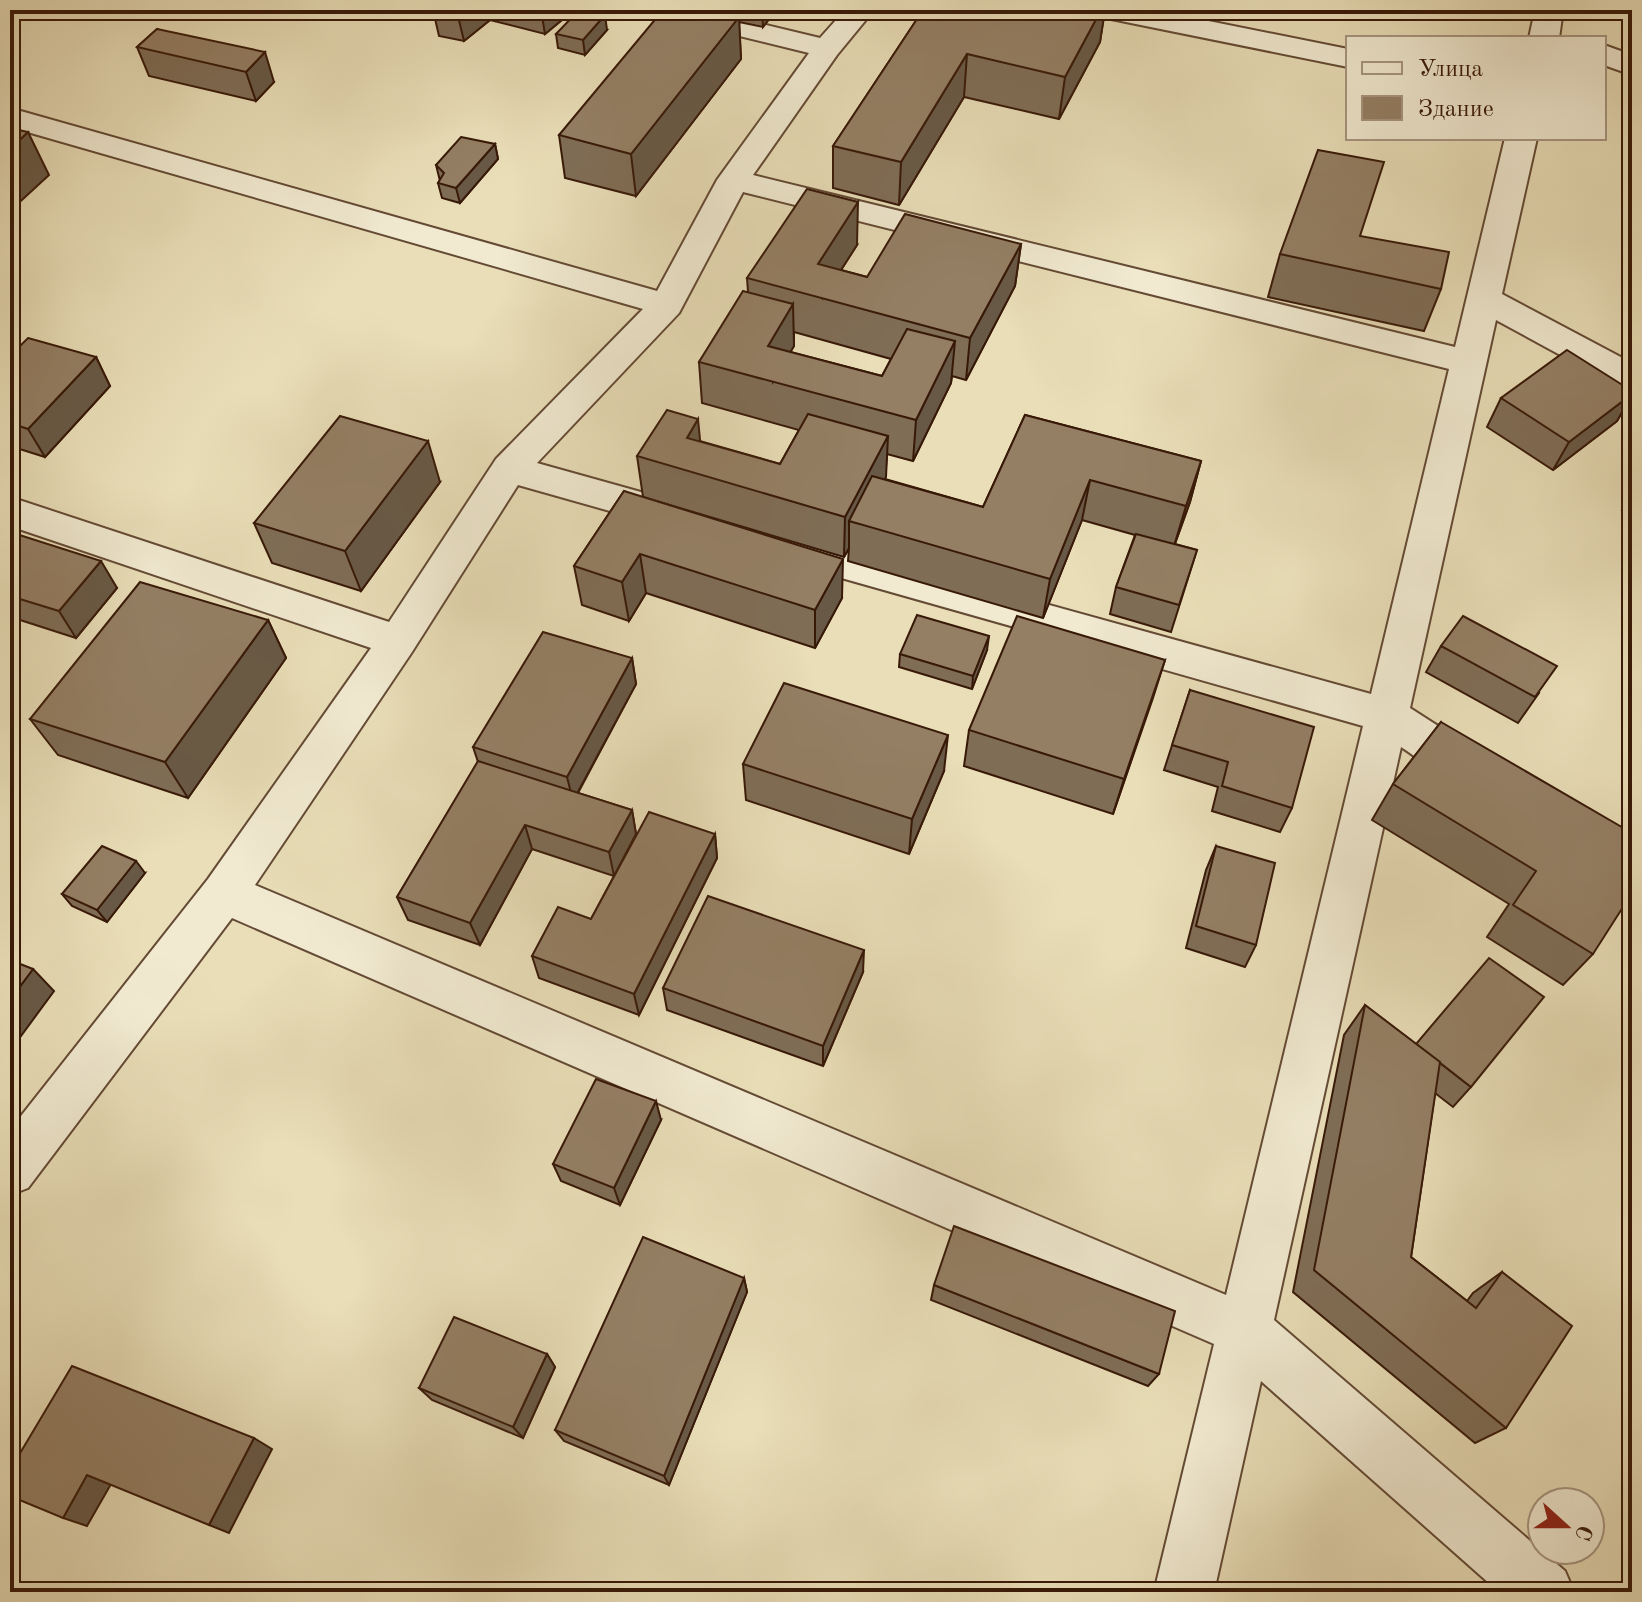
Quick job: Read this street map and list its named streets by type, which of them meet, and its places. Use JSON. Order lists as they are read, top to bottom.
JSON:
{
  "legend": ["Улица", "Здание"],
  "north": "right"
}
